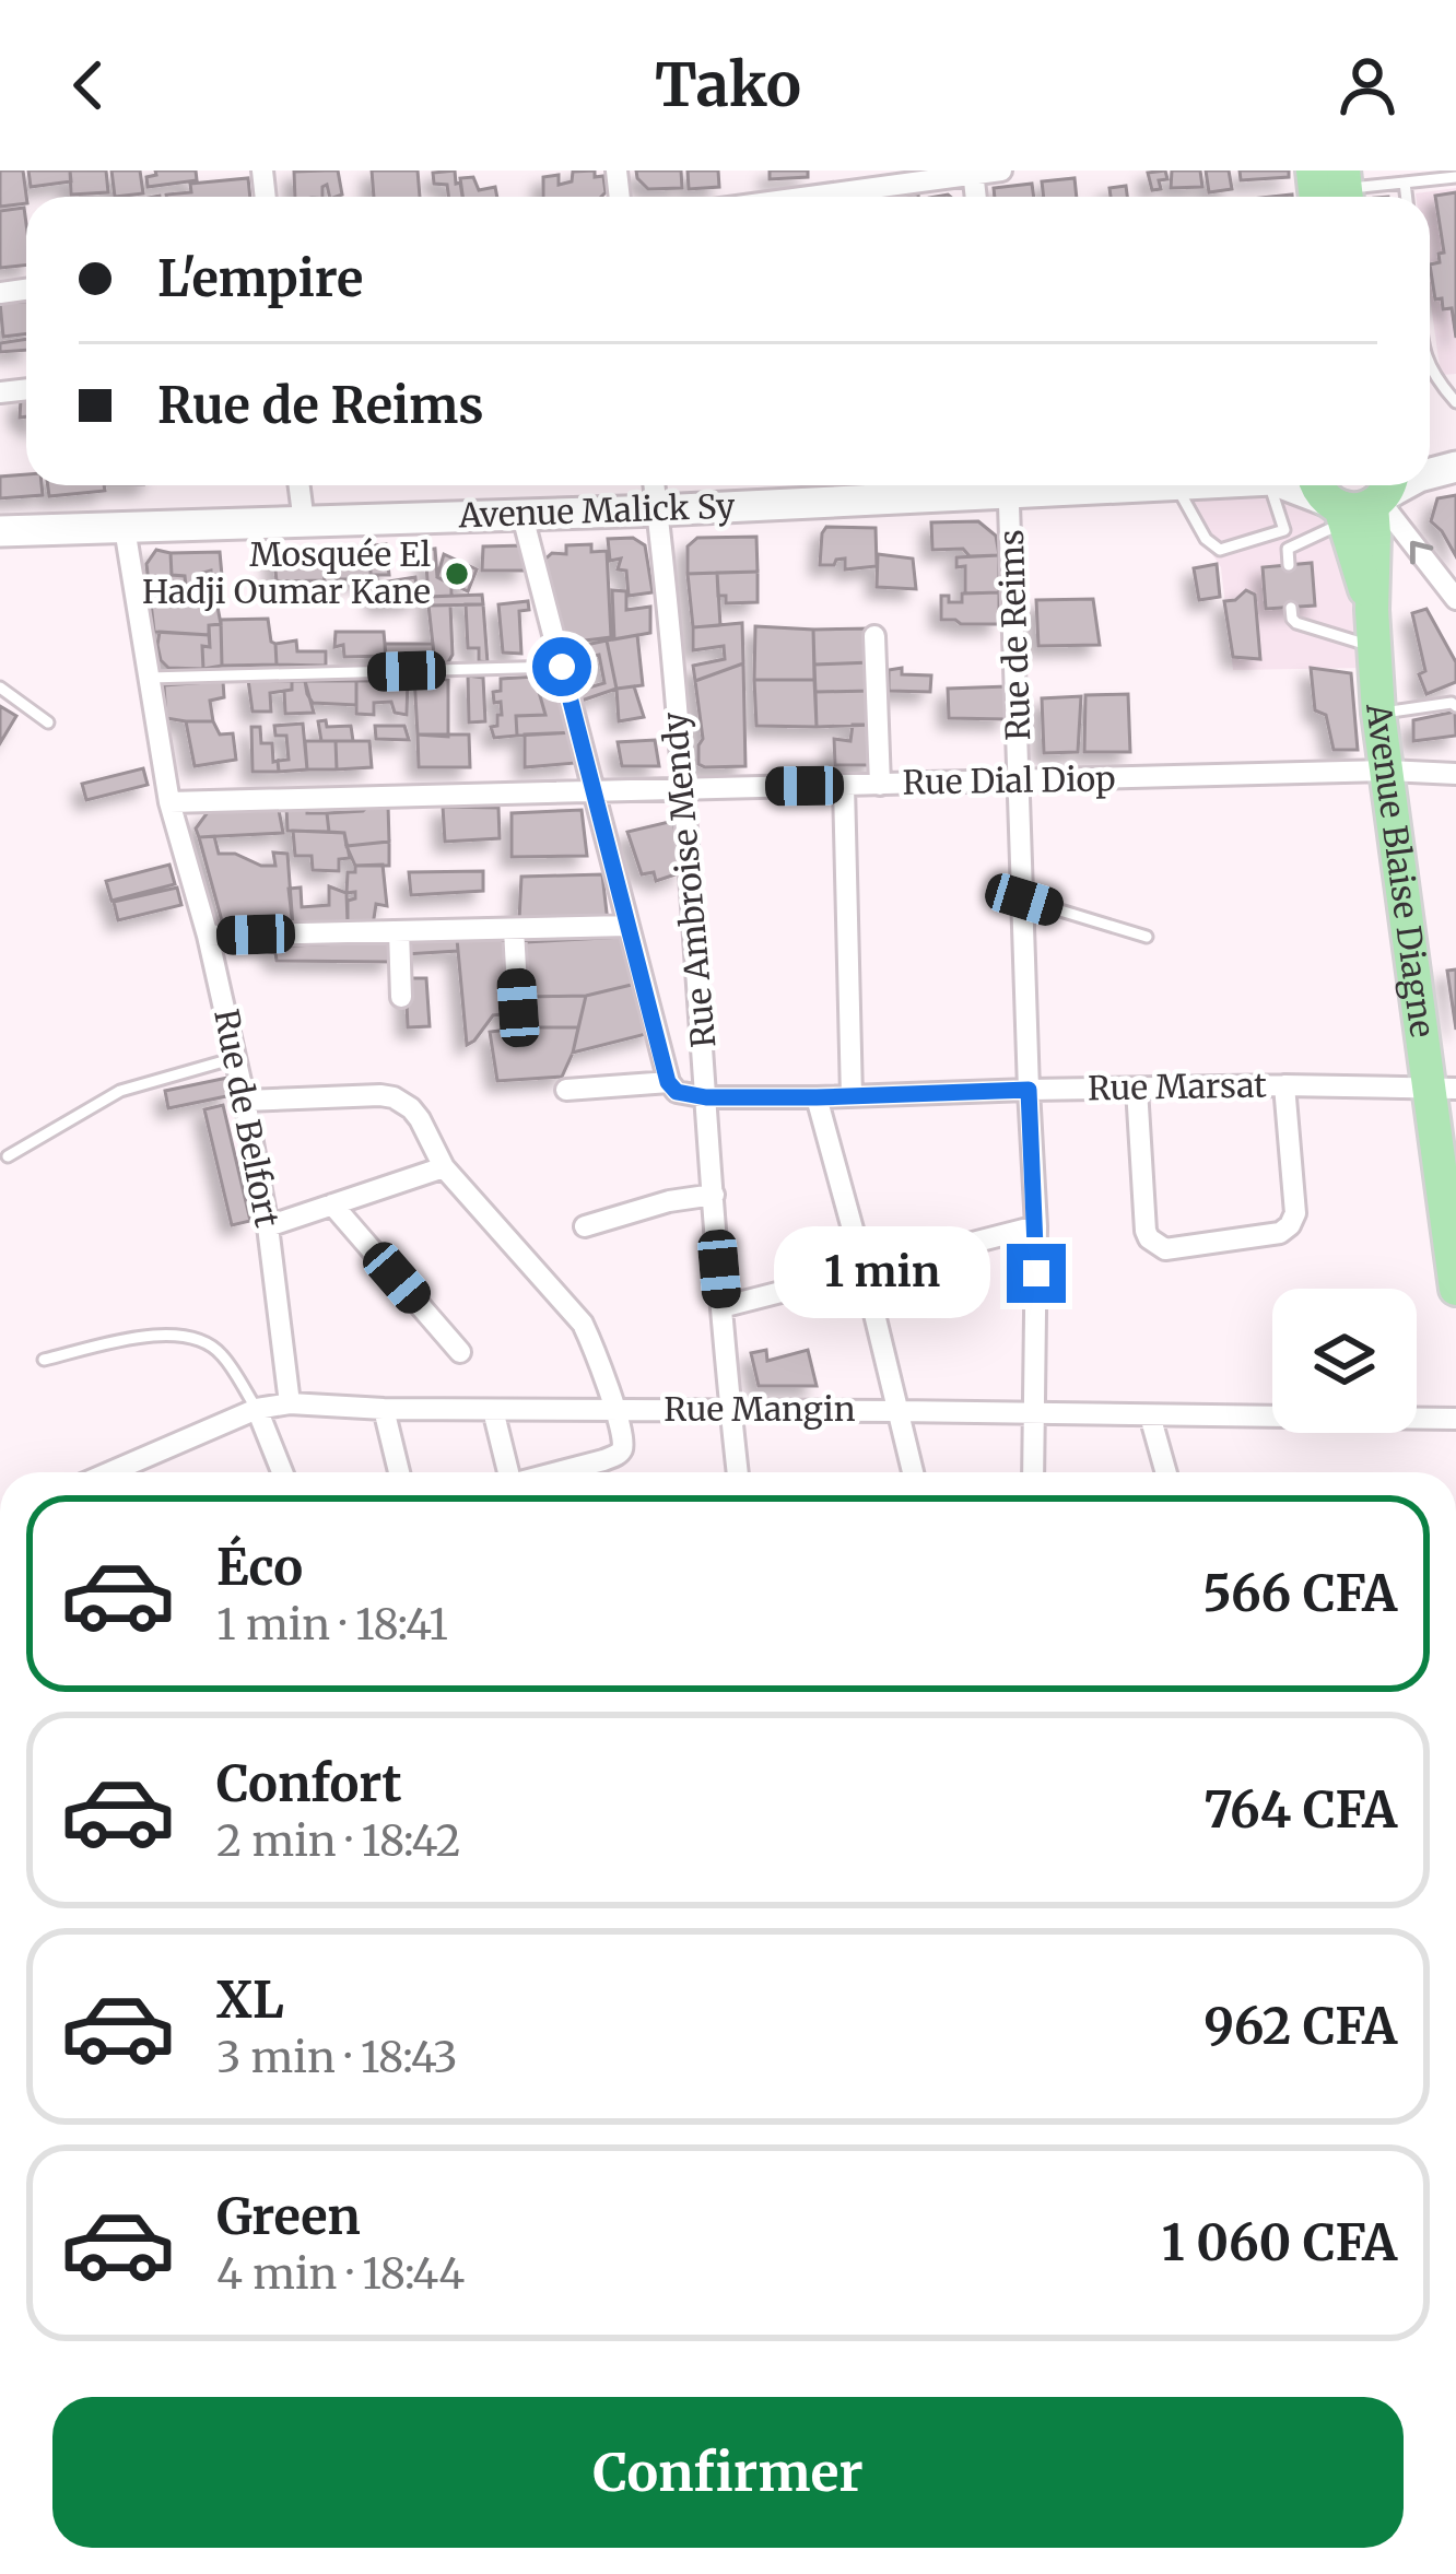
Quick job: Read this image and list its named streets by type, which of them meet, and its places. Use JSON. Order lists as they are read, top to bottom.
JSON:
{
  "streets": {
    "main road": ["Avenue Malick Sy", "Avenue Blaise Diagne"],
    "street": [
      "Rue de Reims",
      "Rue Dial Diop",
      "Rue Ambroise Mendy",
      "Rue Marsat",
      "Rue de Belfort",
      "Rue Mangin"
    ]
  },
  "crossings": [
    ["Avenue Malick Sy", "Avenue Blaise Diagne"],
    ["Avenue Malick Sy", "Rue Ambroise Mendy"],
    ["Avenue Malick Sy", "Rue de Belfort"],
    ["Rue de Reims", "Rue Dial Diop"],
    ["Rue de Reims", "Rue Marsat"],
    ["Rue de Reims", "Rue Mangin"],
    ["Rue Dial Diop", "Avenue Blaise Diagne"],
    ["Rue Dial Diop", "Rue Ambroise Mendy"],
    ["Rue Dial Diop", "Rue de Belfort"],
    ["Avenue Blaise Diagne", "Rue Marsat"],
    ["Rue Ambroise Mendy", "Rue Marsat"],
    ["Rue Ambroise Mendy", "Rue Mangin"],
    ["Rue de Belfort", "Rue Mangin"]
  ],
  "places": ["Mosquée El Hadji Oumar Kane"],
  "page": {
    "header": "Tako",
    "banner": ["L'empire", "Rue de Reims"],
    "bubble": "1 min",
    "list": [
      {
        "name": "Éco",
        "note": "1 min · 18:41",
        "value": "566 CFA"
      },
      {
        "name": "Confort",
        "note": "2 min · 18:42",
        "value": "764 CFA"
      },
      {
        "name": "XL",
        "note": "3 min · 18:43",
        "value": "962 CFA"
      },
      {
        "name": "Green",
        "note": "4 min · 18:44",
        "value": "1 060 CFA"
      }
    ],
    "buttons": "Confirmer"
  }
}
